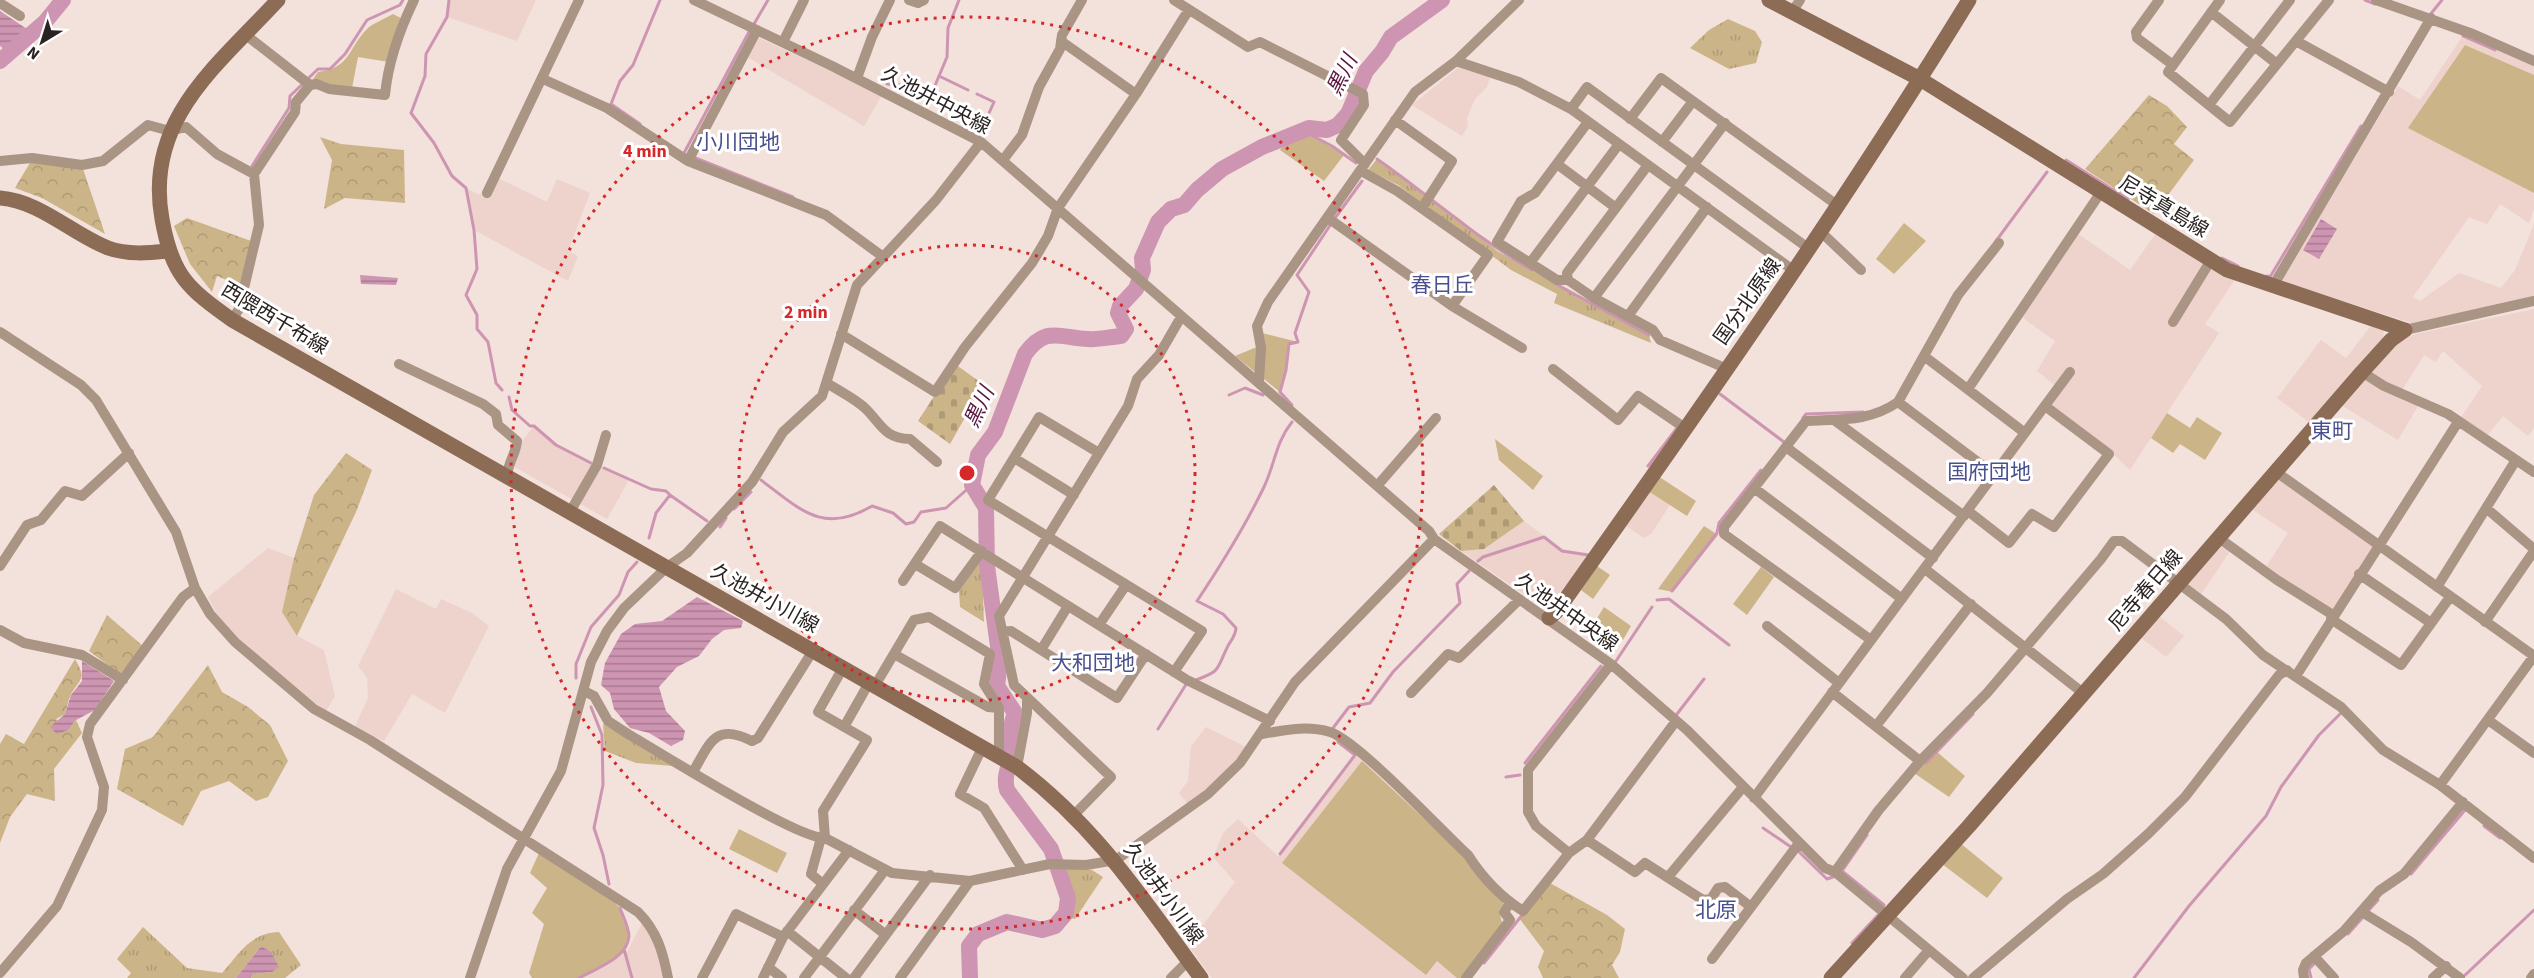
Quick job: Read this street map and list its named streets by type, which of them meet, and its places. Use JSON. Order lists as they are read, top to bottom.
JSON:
{
  "streets": {
    "street": [
      "久池井中央線",
      "尼寺真島線",
      "国分北原線",
      "西隈西千布線",
      "尼寺春日線",
      "久池井小川線"
    ]
  },
  "crossings": [
    ["久池井中央線", "国分北原線"],
    ["久池井中央線", "尼寺春日線"],
    ["尼寺真島線", "国分北原線"],
    ["尼寺真島線", "尼寺春日線"],
    ["西隈西千布線", "久池井小川線"]
  ],
  "districts": [
    "小川団地",
    "春日丘",
    "東町",
    "国府団地",
    "大和団地",
    "北原"
  ],
  "water": ["黒川"],
  "north": "bottom left",
  "rings": ["4 min", "2 min"]
}
